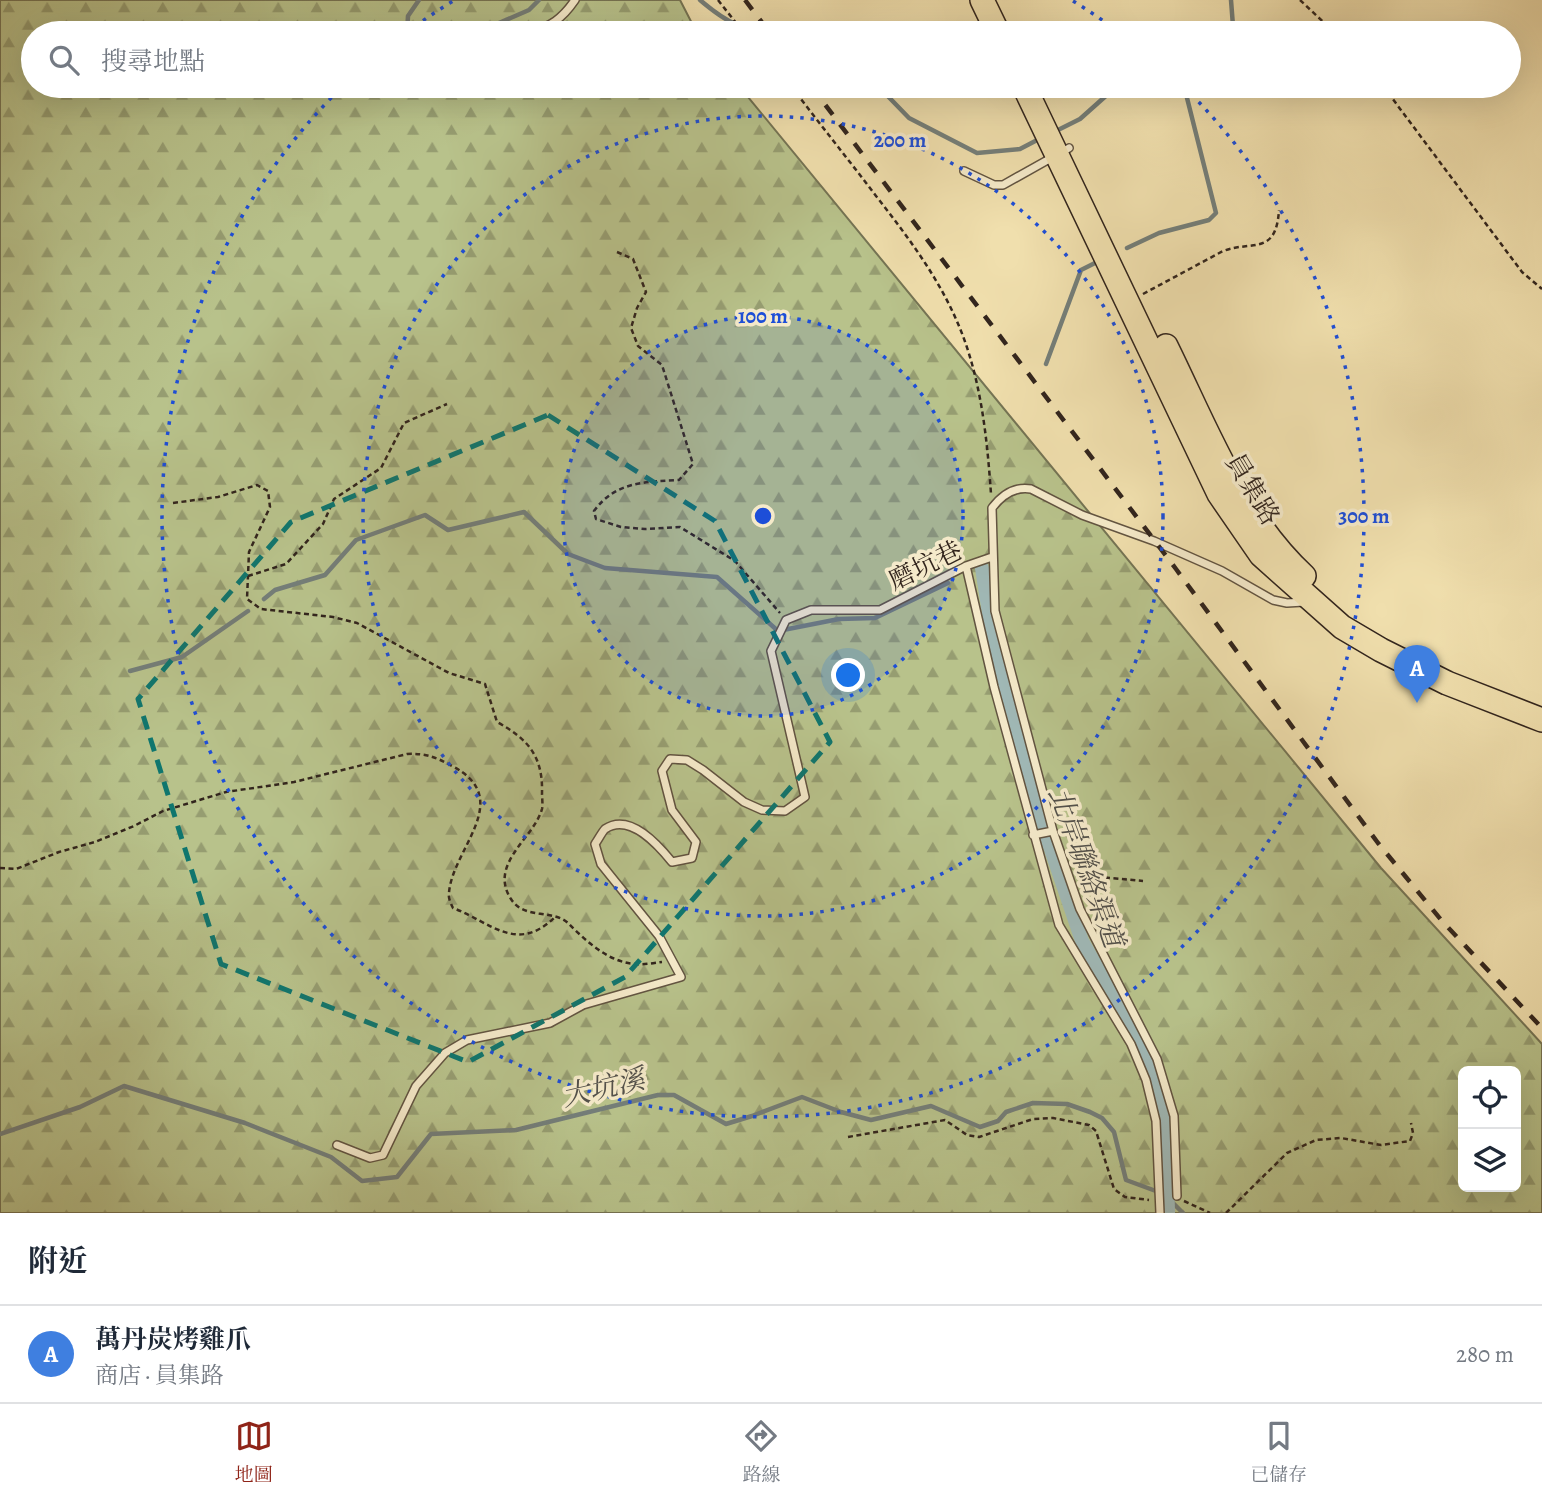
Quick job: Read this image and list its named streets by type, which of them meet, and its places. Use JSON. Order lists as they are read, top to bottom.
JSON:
{
  "streets": {
    "main road": ["員集路"],
    "lane": ["磨坑巷"]
  },
  "water": ["北岸聯絡渠道", "大坑溪"],
  "page": {
    "search": "搜尋地點",
    "pins": "A",
    "heading": "附近",
    "list": [
      {
        "mark": "A",
        "name": "萬丹炭烤雞爪",
        "note": "商店 · 員集路",
        "value": "280 m"
      }
    ],
    "nav": ["地圖", "路線", "已儲存"]
  },
  "rings": ["200 m", "100 m", "300 m"]
}
